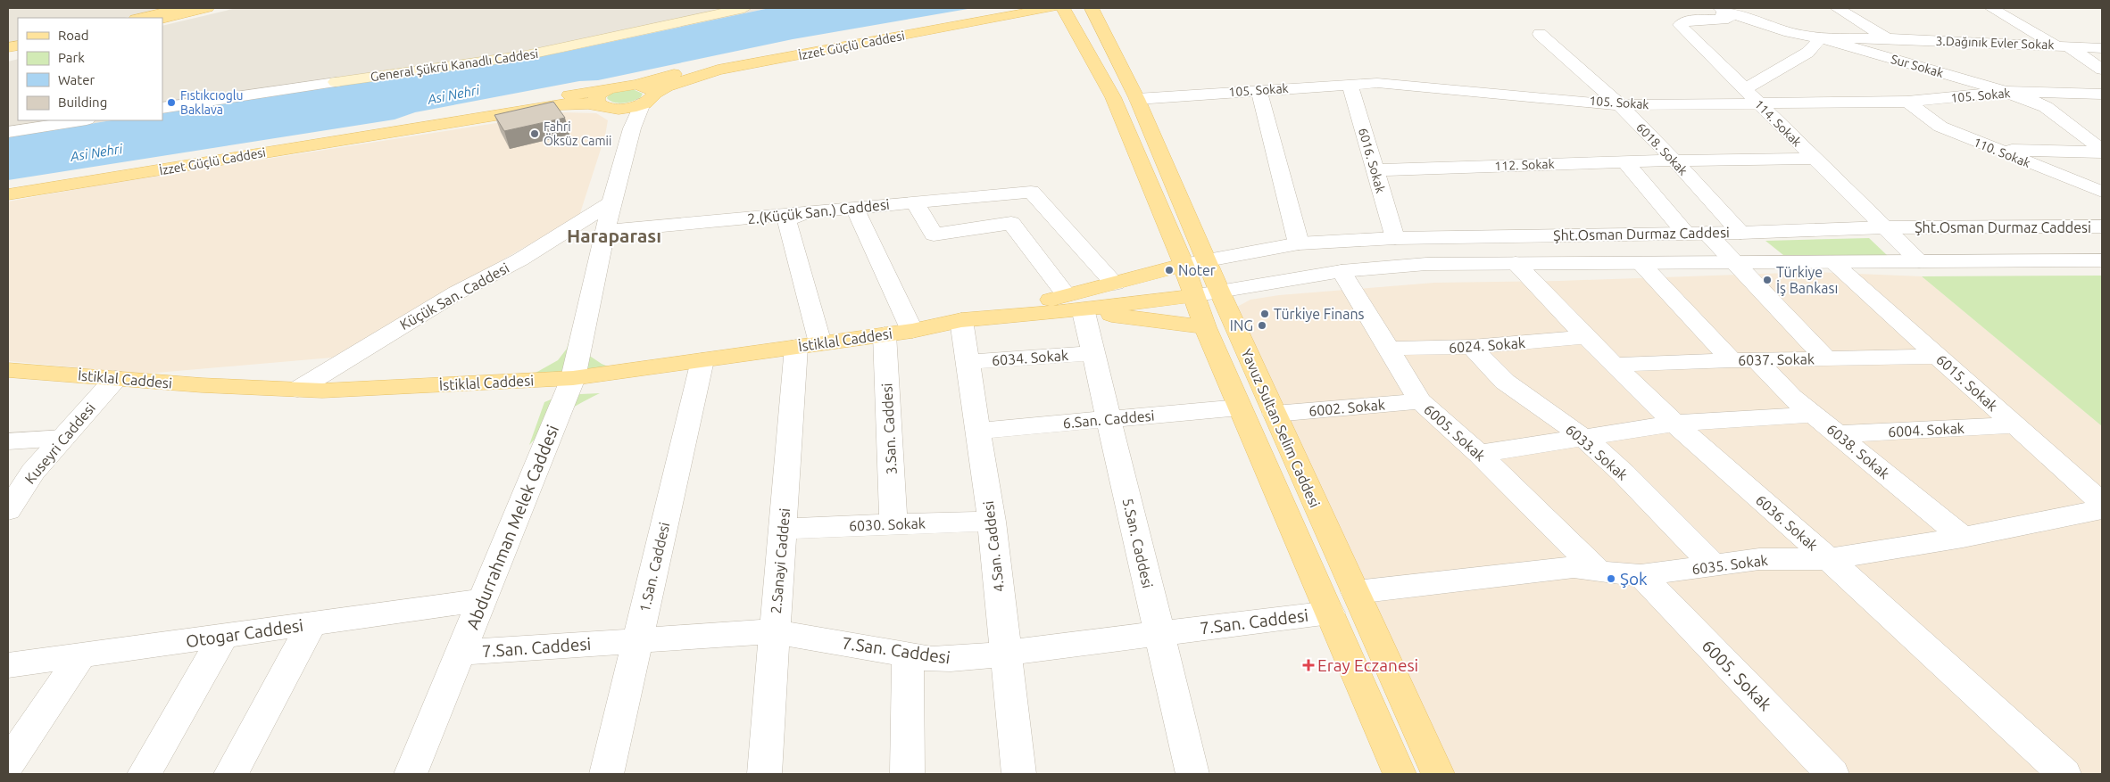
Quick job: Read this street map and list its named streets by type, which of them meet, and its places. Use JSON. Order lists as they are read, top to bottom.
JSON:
{
  "streets": {
    "main road": [
      "İzzet Güçlü Caddesi",
      "General Şükrü Kanadlı Caddesi",
      "İstiklal Caddesi",
      "Yavuz Sultan Selim Caddesi"
    ],
    "street": [
      "3.Dağınık Evler Sokak",
      "Sur Sokak",
      "105. Sokak",
      "114. Sokak",
      "6018. Sokak",
      "110. Sokak",
      "6016. Sokak",
      "112. Sokak",
      "2.(Küçük San.) Caddesi",
      "Şht.Osman Durmaz Caddesi",
      "Küçük San. Caddesi",
      "6024. Sokak",
      "6034. Sokak",
      "6037. Sokak",
      "6015. Sokak",
      "6002. Sokak",
      "6.San. Caddesi",
      "3.San. Caddesi",
      "6004. Sokak",
      "6005. Sokak",
      "Kuseyri Caddesi",
      "6038. Sokak",
      "6033. Sokak",
      "6036. Sokak",
      "6030. Sokak",
      "Abdurrahman Melek Caddesi",
      "5.San. Caddesi",
      "4.San. Caddesi",
      "2.Sanayi Caddesi",
      "6035. Sokak",
      "1.San. Caddesi",
      "7.San. Caddesi",
      "Otogar Caddesi"
    ]
  },
  "crossings": [
    ["3.Dağınık Evler Sokak", "Sur Sokak"],
    ["İzzet Güçlü Caddesi", "Abdurrahman Melek Caddesi"],
    ["Sur Sokak", "105. Sokak"],
    ["Sur Sokak", "114. Sokak"],
    ["105. Sokak", "114. Sokak"],
    ["105. Sokak", "6018. Sokak"],
    ["105. Sokak", "110. Sokak"],
    ["105. Sokak", "6016. Sokak"],
    ["105. Sokak", "Yavuz Sultan Selim Caddesi"],
    ["114. Sokak", "112. Sokak"],
    ["114. Sokak", "Şht.Osman Durmaz Caddesi"],
    ["6018. Sokak", "112. Sokak"],
    ["6018. Sokak", "Şht.Osman Durmaz Caddesi"],
    ["6016. Sokak", "112. Sokak"],
    ["6016. Sokak", "Şht.Osman Durmaz Caddesi"],
    ["2.(Küçük San.) Caddesi", "İstiklal Caddesi"],
    ["2.(Küçük San.) Caddesi", "Abdurrahman Melek Caddesi"],
    ["2.(Küçük San.) Caddesi", "2.Sanayi Caddesi"],
    ["Şht.Osman Durmaz Caddesi", "İstiklal Caddesi"],
    ["Şht.Osman Durmaz Caddesi", "6015. Sokak"],
    ["Şht.Osman Durmaz Caddesi", "Yavuz Sultan Selim Caddesi"],
    ["Şht.Osman Durmaz Caddesi", "6005. Sokak"],
    ["Şht.Osman Durmaz Caddesi", "6036. Sokak"],
    ["Küçük San. Caddesi", "İstiklal Caddesi"],
    ["Küçük San. Caddesi", "Abdurrahman Melek Caddesi"],
    ["İstiklal Caddesi", "Yavuz Sultan Selim Caddesi"],
    ["İstiklal Caddesi", "3.San. Caddesi"],
    ["İstiklal Caddesi", "Kuseyri Caddesi"],
    ["İstiklal Caddesi", "Abdurrahman Melek Caddesi"],
    ["İstiklal Caddesi", "5.San. Caddesi"],
    ["İstiklal Caddesi", "4.San. Caddesi"],
    ["İstiklal Caddesi", "2.Sanayi Caddesi"],
    ["İstiklal Caddesi", "1.San. Caddesi"],
    ["6024. Sokak", "6005. Sokak"],
    ["6024. Sokak", "6033. Sokak"],
    ["6024. Sokak", "6036. Sokak"],
    ["6034. Sokak", "5.San. Caddesi"],
    ["6034. Sokak", "4.San. Caddesi"],
    ["6037. Sokak", "6015. Sokak"],
    ["6037. Sokak", "6038. Sokak"],
    ["6037. Sokak", "6036. Sokak"],
    ["6015. Sokak", "6004. Sokak"],
    ["6002. Sokak", "Yavuz Sultan Selim Caddesi"],
    ["6002. Sokak", "6005. Sokak"],
    ["6.San. Caddesi", "Yavuz Sultan Selim Caddesi"],
    ["6.San. Caddesi", "5.San. Caddesi"],
    ["6.San. Caddesi", "4.San. Caddesi"],
    ["Yavuz Sultan Selim Caddesi", "6035. Sokak"],
    ["Yavuz Sultan Selim Caddesi", "7.San. Caddesi"],
    ["3.San. Caddesi", "6030. Sokak"],
    ["6004. Sokak", "6038. Sokak"],
    ["6005. Sokak", "6035. Sokak"],
    ["6038. Sokak", "6035. Sokak"],
    ["6033. Sokak", "6035. Sokak"],
    ["6036. Sokak", "6035. Sokak"],
    ["6030. Sokak", "4.San. Caddesi"],
    ["6030. Sokak", "2.Sanayi Caddesi"],
    ["Abdurrahman Melek Caddesi", "7.San. Caddesi"],
    ["Abdurrahman Melek Caddesi", "Otogar Caddesi"],
    ["5.San. Caddesi", "7.San. Caddesi"],
    ["4.San. Caddesi", "7.San. Caddesi"],
    ["2.Sanayi Caddesi", "7.San. Caddesi"],
    ["1.San. Caddesi", "7.San. Caddesi"]
  ],
  "districts": ["Haraparası"],
  "water": ["Asi Nehri"],
  "places": {
    "other": [
      "Fıstıkcıoglu Baklava",
      "Fahri Öksüz Camii",
      "Noter",
      "Türkiye İş Bankası",
      "Türkiye Finans",
      "ING",
      "Şok"
    ],
    "health": ["Eray Eczanesi"]
  },
  "legend": [
    "Road",
    "Park",
    "Water",
    "Building"
  ]
}
